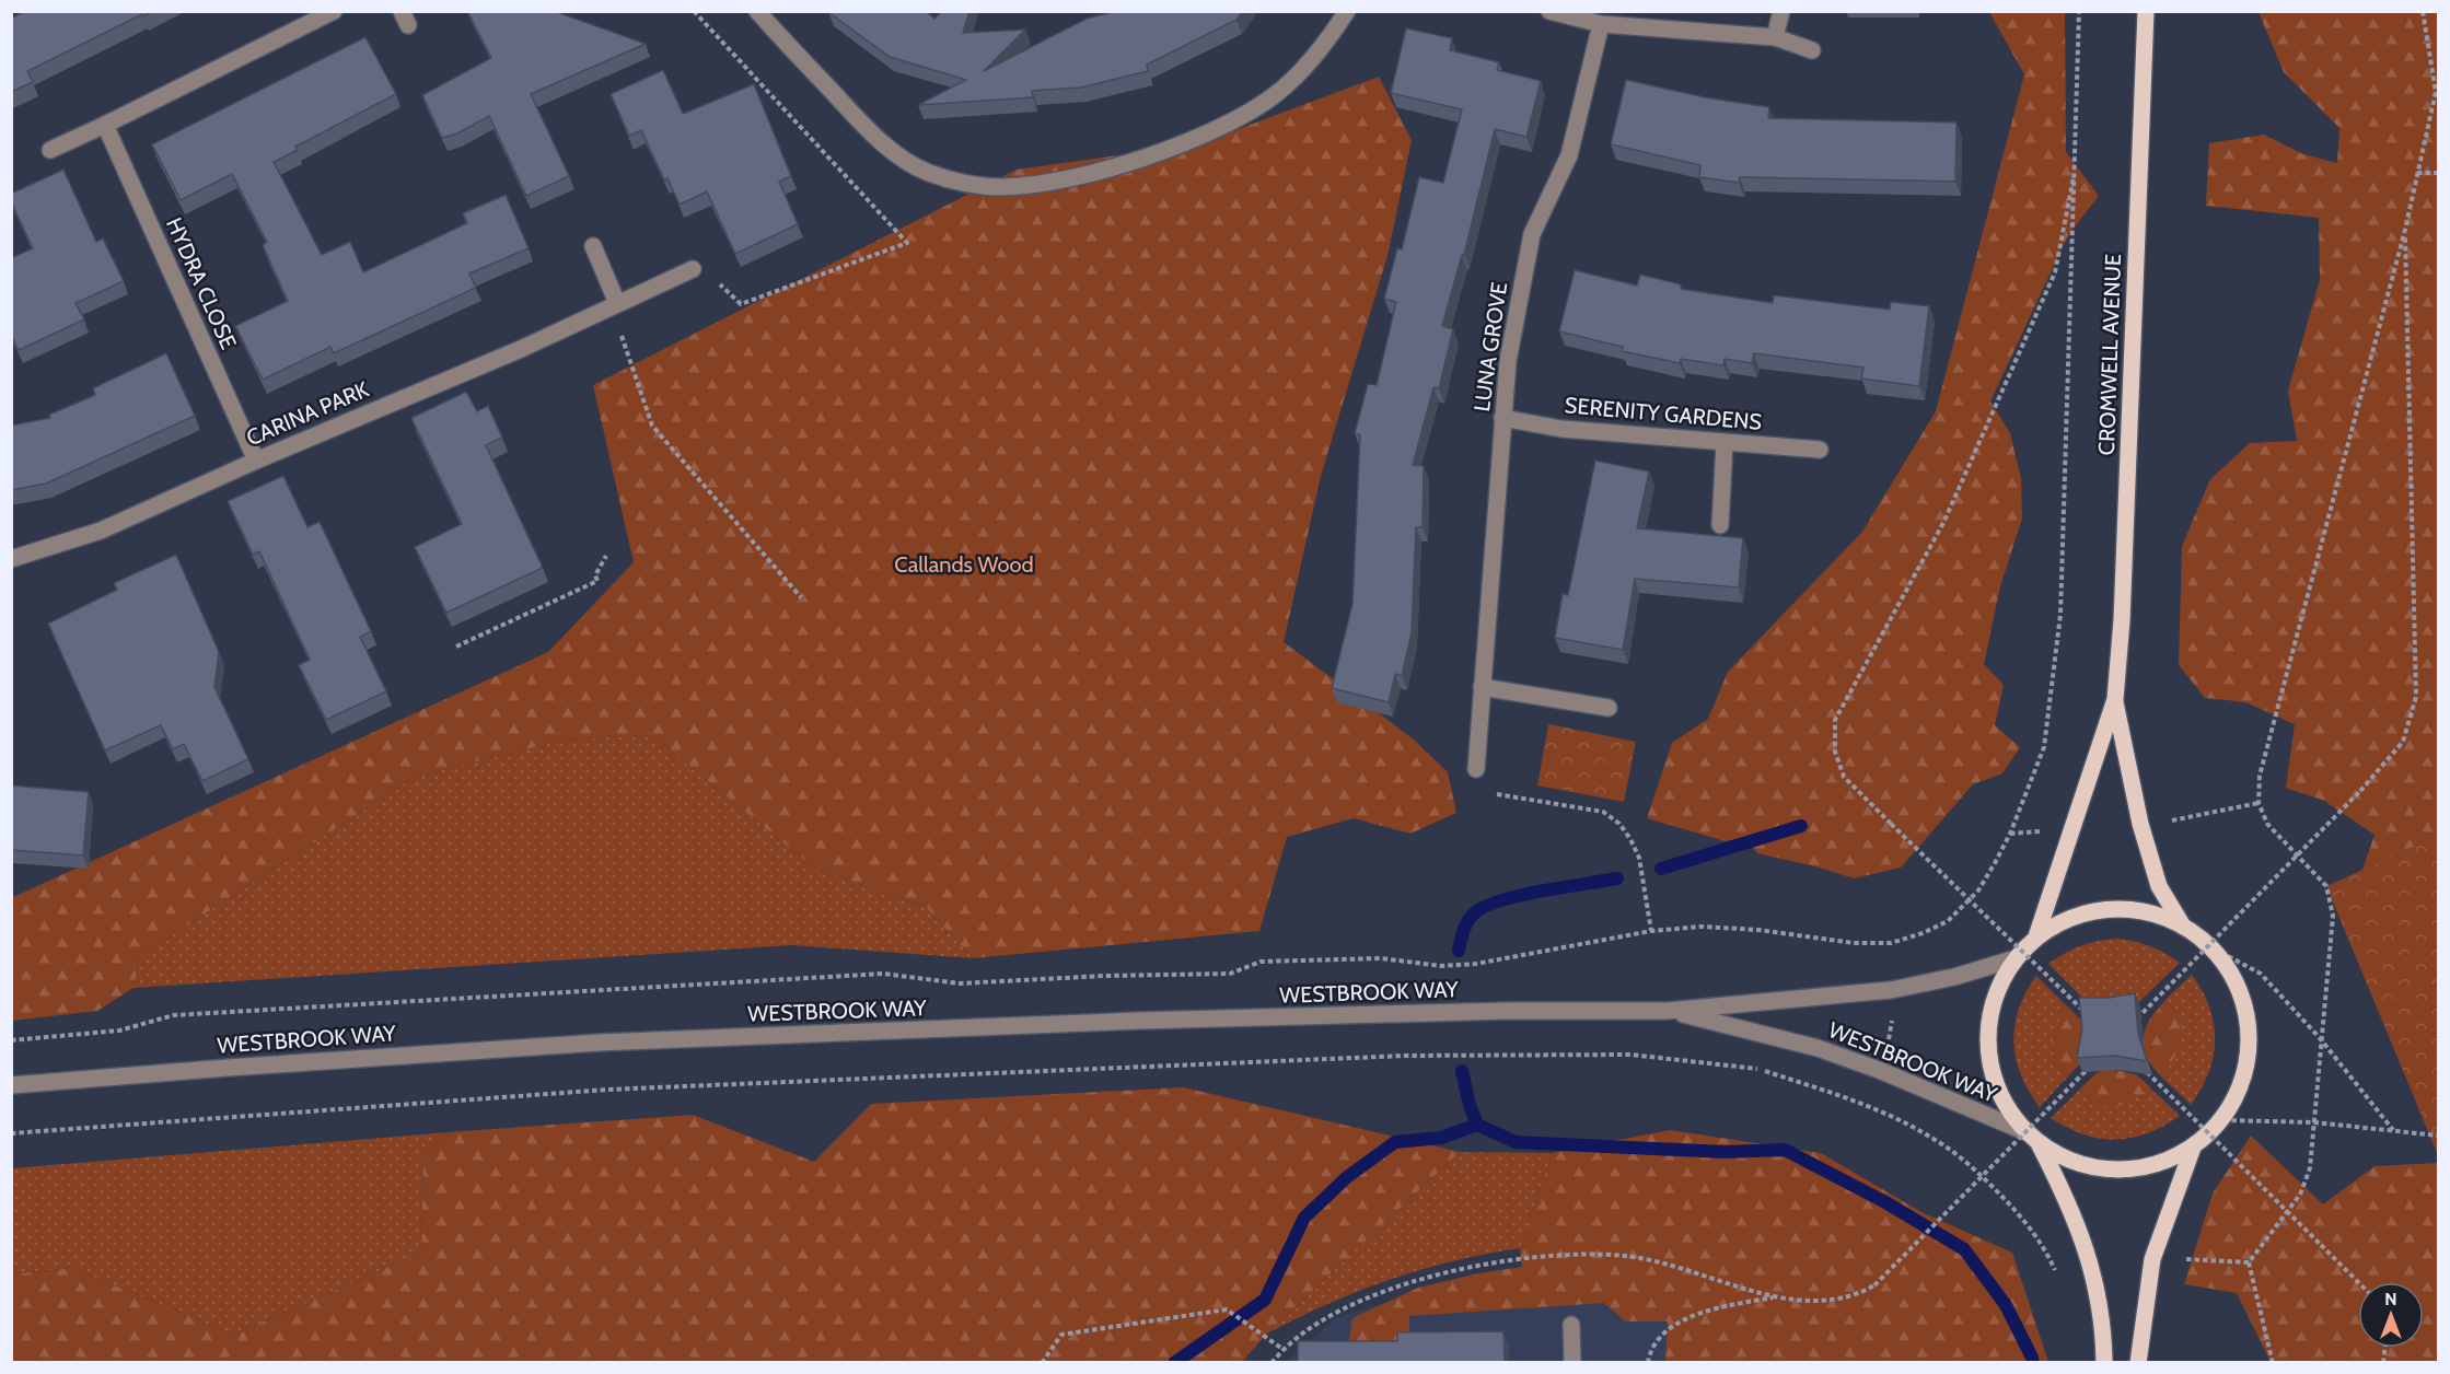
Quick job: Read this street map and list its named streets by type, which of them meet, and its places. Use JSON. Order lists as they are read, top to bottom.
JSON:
{
  "streets": {
    "main road": ["CROMWELL AVENUE"],
    "street": [
      "HYDRA CLOSE",
      "LUNA GROVE",
      "CARINA PARK",
      "SERENITY GARDENS",
      "WESTBROOK WAY"
    ]
  },
  "crossings": [
    ["HYDRA CLOSE", "CARINA PARK"],
    ["LUNA GROVE", "SERENITY GARDENS"]
  ],
  "parks": ["Callands Wood"],
  "north": "top"
}
